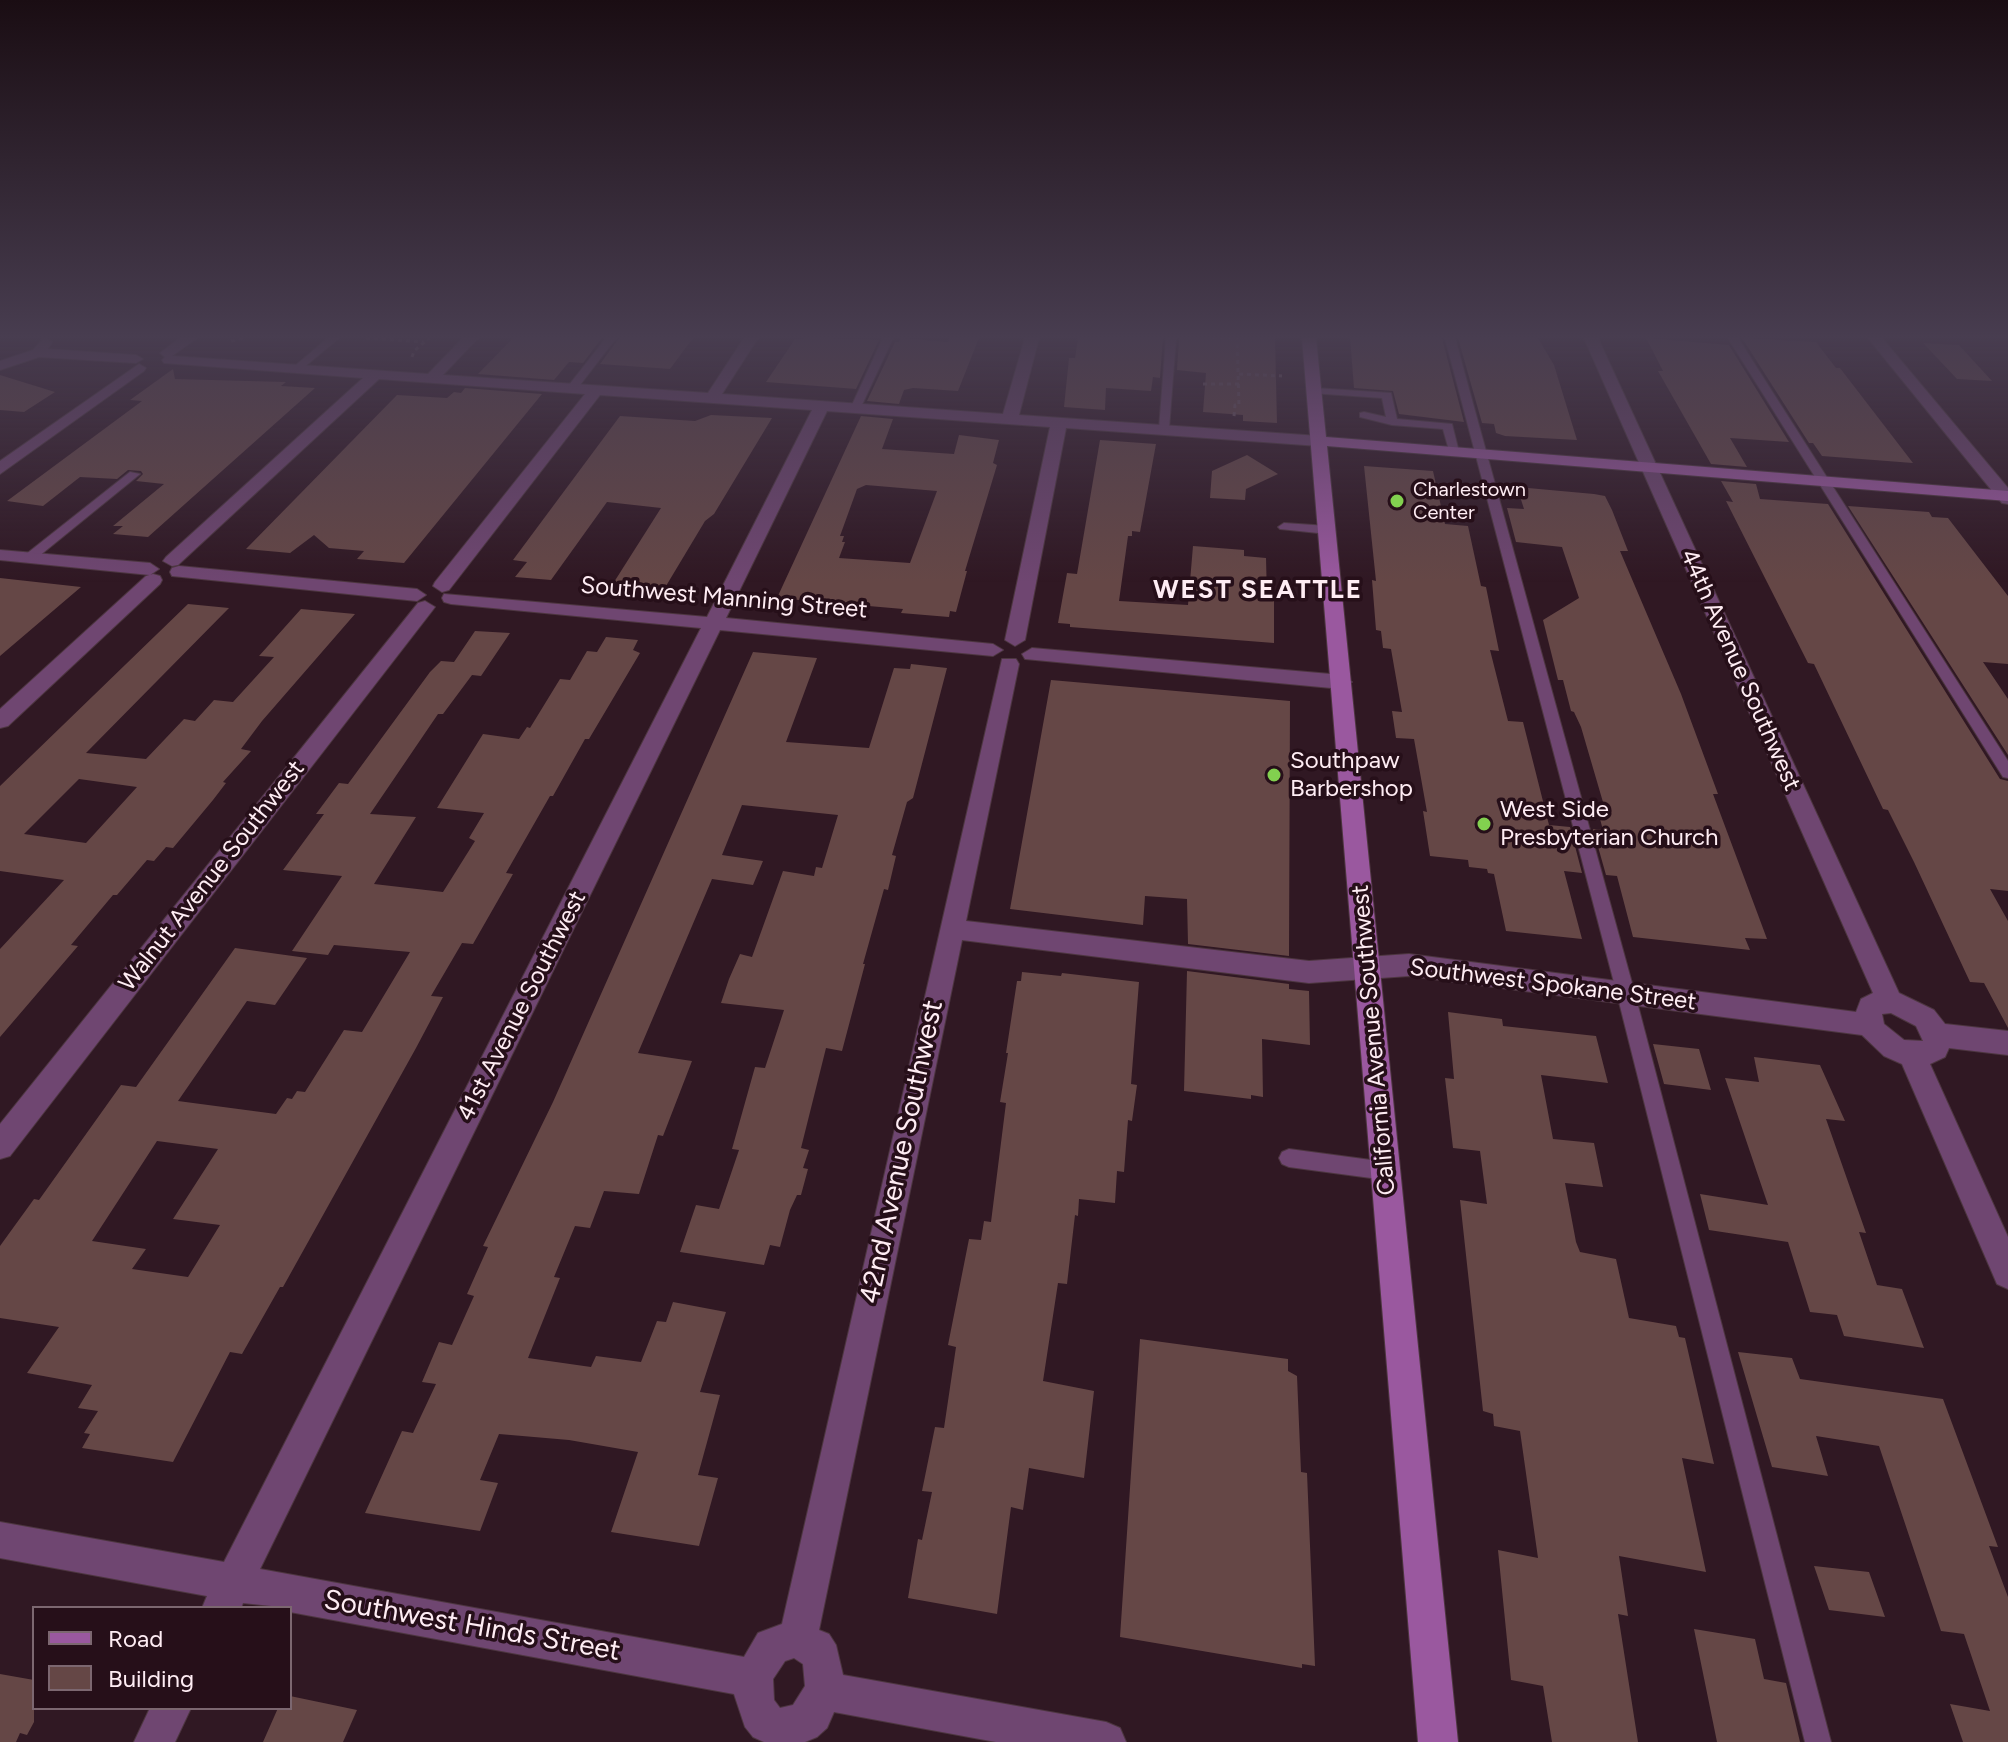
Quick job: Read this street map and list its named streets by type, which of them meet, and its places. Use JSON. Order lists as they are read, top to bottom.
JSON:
{
  "streets": {
    "main road": ["California Avenue Southwest"],
    "street": [
      "Southwest Manning Street",
      "44th Avenue Southwest",
      "Walnut Avenue Southwest",
      "Southwest Spokane Street",
      "41st Avenue Southwest",
      "42nd Avenue Southwest",
      "Southwest Hinds Street"
    ]
  },
  "crossings": [
    ["Southwest Manning Street", "41st Avenue Southwest"],
    ["Southwest Manning Street", "California Avenue Southwest"],
    ["Southwest Manning Street", "42nd Avenue Southwest"],
    ["Southwest Spokane Street", "California Avenue Southwest"],
    ["Southwest Spokane Street", "42nd Avenue Southwest"],
    ["41st Avenue Southwest", "Southwest Hinds Street"],
    ["42nd Avenue Southwest", "Southwest Hinds Street"]
  ],
  "districts": ["WEST SEATTLE"],
  "places": ["Charlestown Center", "Southpaw Barbershop", "West Side Presbyterian Church"],
  "legend": ["Road", "Building"]
}
